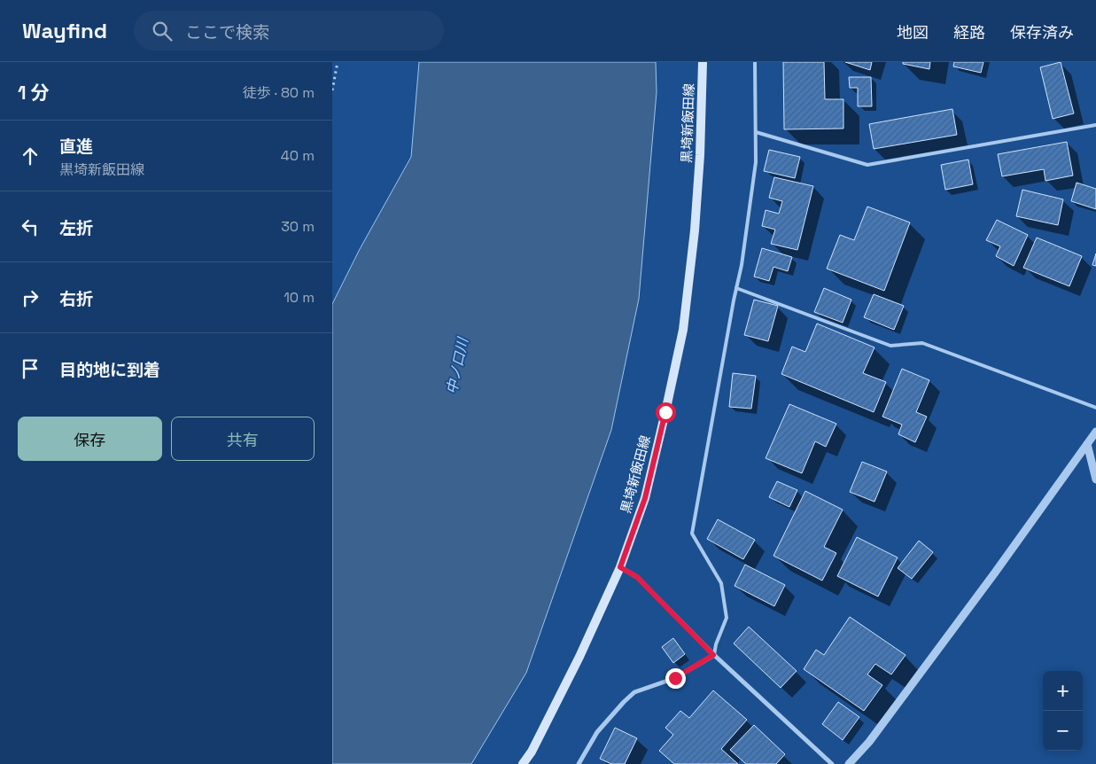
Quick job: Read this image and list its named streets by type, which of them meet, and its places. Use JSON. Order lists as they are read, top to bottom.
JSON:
{
  "streets": {
    "main road": ["黒埼新飯田線"]
  },
  "water": ["中ノ口川"],
  "page": {
    "header": "Wayfind",
    "search": "ここで検索",
    "nav": ["地図", "経路", "保存済み"],
    "heading": ["1 分", "徒歩 · 80 m"],
    "list": [
      ["直進", "黒埼新飯田線", "40 m"],
      ["左折", "30 m"],
      ["右折", "10 m"],
      "目的地に到着"
    ],
    "buttons": ["保存", "共有"],
    "map_buttons": ["+", "−"]
  }
}
